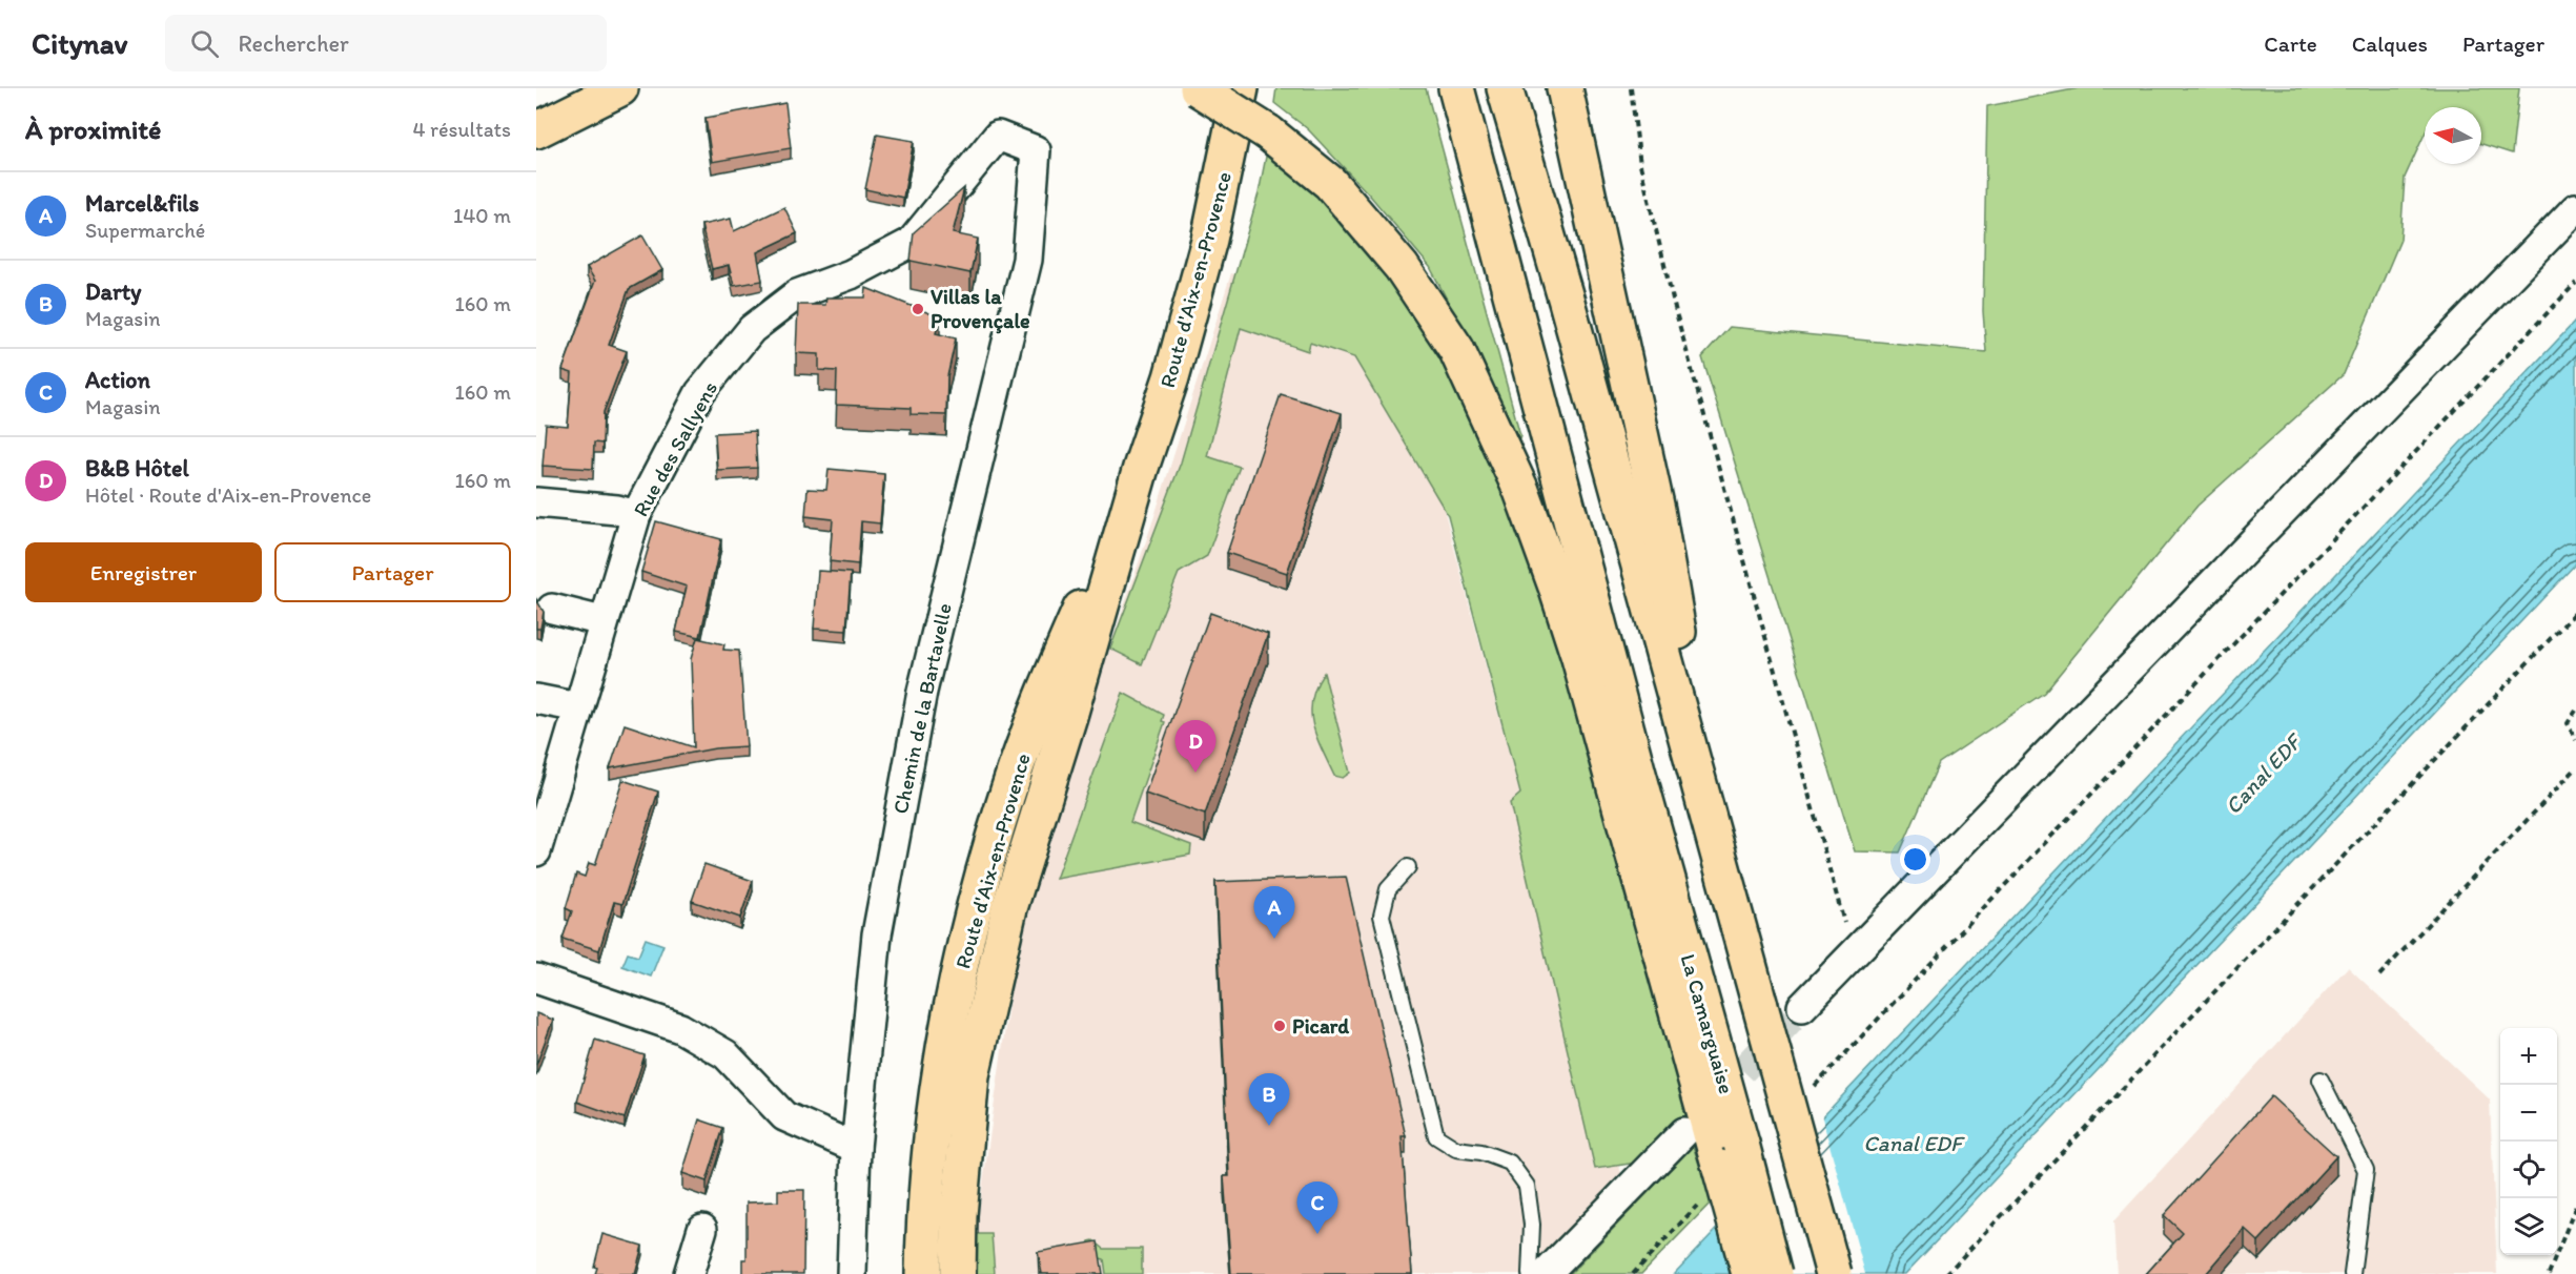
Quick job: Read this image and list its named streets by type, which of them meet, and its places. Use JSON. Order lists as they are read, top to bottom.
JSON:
{
  "streets": {
    "main road": ["Route d'Aix-en-Provence", "La Camarguaise"],
    "street": ["Rue des Sallyens", "Chemin de la Bartavelle"]
  },
  "crossings": [
    ["Rue des Sallyens", "Chemin de la Bartavelle"]
  ],
  "water": ["Canal EDF"],
  "places": ["Villas la Provençale", "Picard"],
  "north": "left",
  "page": {
    "header": "Citynav",
    "search": "Rechercher",
    "nav": ["Carte", "Calques", "Partager"],
    "heading": ["À proximité", "4 résultats"],
    "list": [
      {
        "mark": "A",
        "name": "Marcel&fils",
        "note": "Supermarché",
        "value": "140 m"
      },
      {
        "mark": "B",
        "name": "Darty",
        "note": "Magasin",
        "value": "160 m"
      },
      {
        "mark": "C",
        "name": "Action",
        "note": "Magasin",
        "value": "160 m"
      },
      {
        "mark": "D",
        "name": "B&B Hôtel",
        "note": "Hôtel · Route d'Aix-en-Provence",
        "value": "160 m"
      }
    ],
    "buttons": ["Enregistrer", "Partager"],
    "pins": [
      "D",
      "A",
      "B",
      "C"
    ],
    "map_buttons": ["+", "−"]
  }
}
